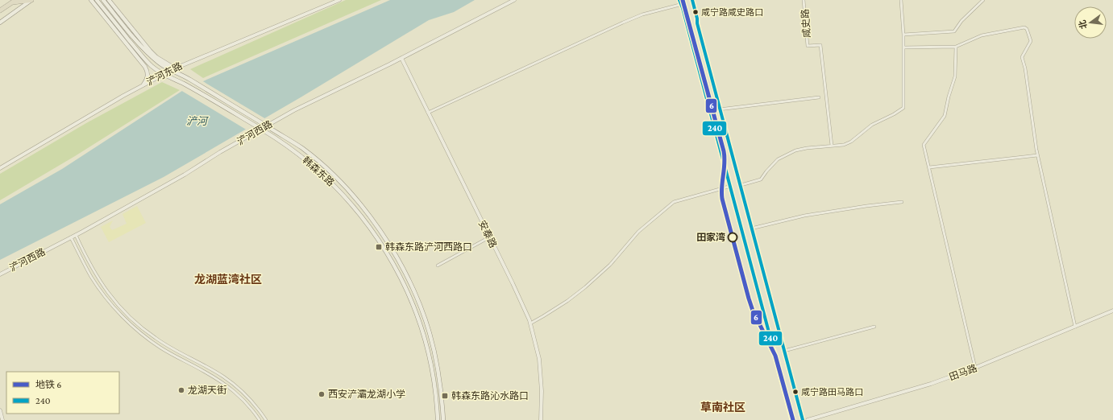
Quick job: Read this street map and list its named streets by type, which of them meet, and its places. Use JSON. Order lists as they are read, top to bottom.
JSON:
{
  "streets": {
    "main road": ["韩森东路"],
    "street": [
      "咸史路",
      "浐河东路",
      "浐河西路",
      "安泰路",
      "田马路"
    ]
  },
  "crossings": [
    ["浐河东路", "韩森东路"],
    ["浐河西路", "韩森东路"],
    ["浐河西路", "安泰路"]
  ],
  "districts": ["龙湖蓝湾社区", "草南社区"],
  "water": ["浐河"],
  "places": {
    "other": [
      "咸宁路咸史路口",
      "田家湾",
      "龙湖天街",
      "咸宁路田马路口",
      "西安浐灞龙湖小学"
    ],
    "transit": ["韩森东路浐河西路口", "韩森东路沁水路口"]
  },
  "lines": ["metro line 6", "transit line 240"],
  "legend": ["地铁 6", "240"],
  "north": "left"
}
